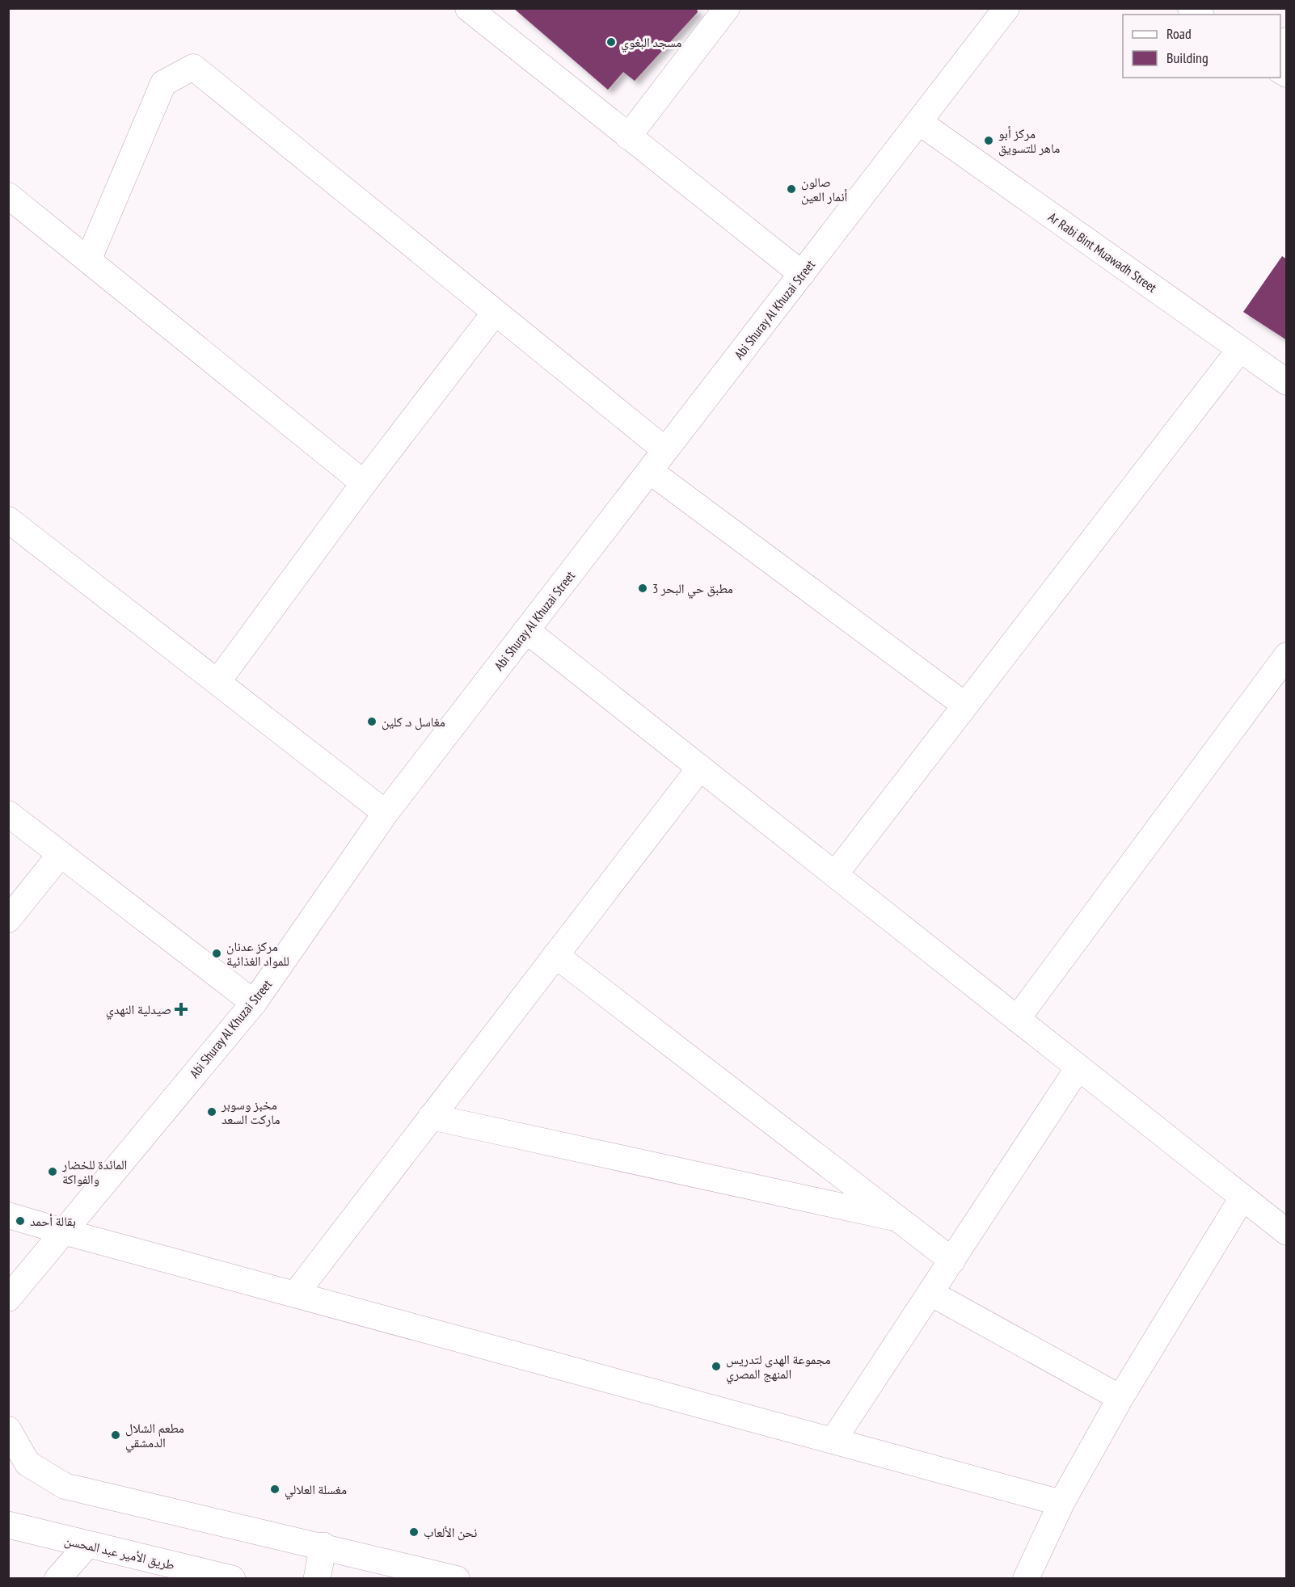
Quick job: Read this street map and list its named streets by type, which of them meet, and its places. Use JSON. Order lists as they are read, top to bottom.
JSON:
{
  "streets": {
    "main road": ["طريق الأمير عبد المحسن"],
    "street": ["Ar Rabi Bint Muawadh Street", "Abi Shuray Al Khuzai Street"]
  },
  "crossings": [
    ["Ar Rabi Bint Muawadh Street", "Abi Shuray Al Khuzai Street"]
  ],
  "places": {
    "other": [
      "مسجد البغوي",
      "مركز أبو ماهر للتسويق",
      "صالون أنمار العين",
      "مطبق حي البحر 3",
      "مغاسل د. كلين",
      "مركز عدنان للمواد الغذائية",
      "مخبز وسوبر ماركت السعد",
      "المائدة للخضار والفواكة",
      "بقالة أحمد",
      "مجموعة الهدى لتدريس المنهج المصري",
      "مطعم الشلال الدمشقي",
      "مغسلة العلالي",
      "نحن الألعاب"
    ],
    "health": ["صيدلية النهدي"]
  },
  "legend": ["Road", "Building"]
}
